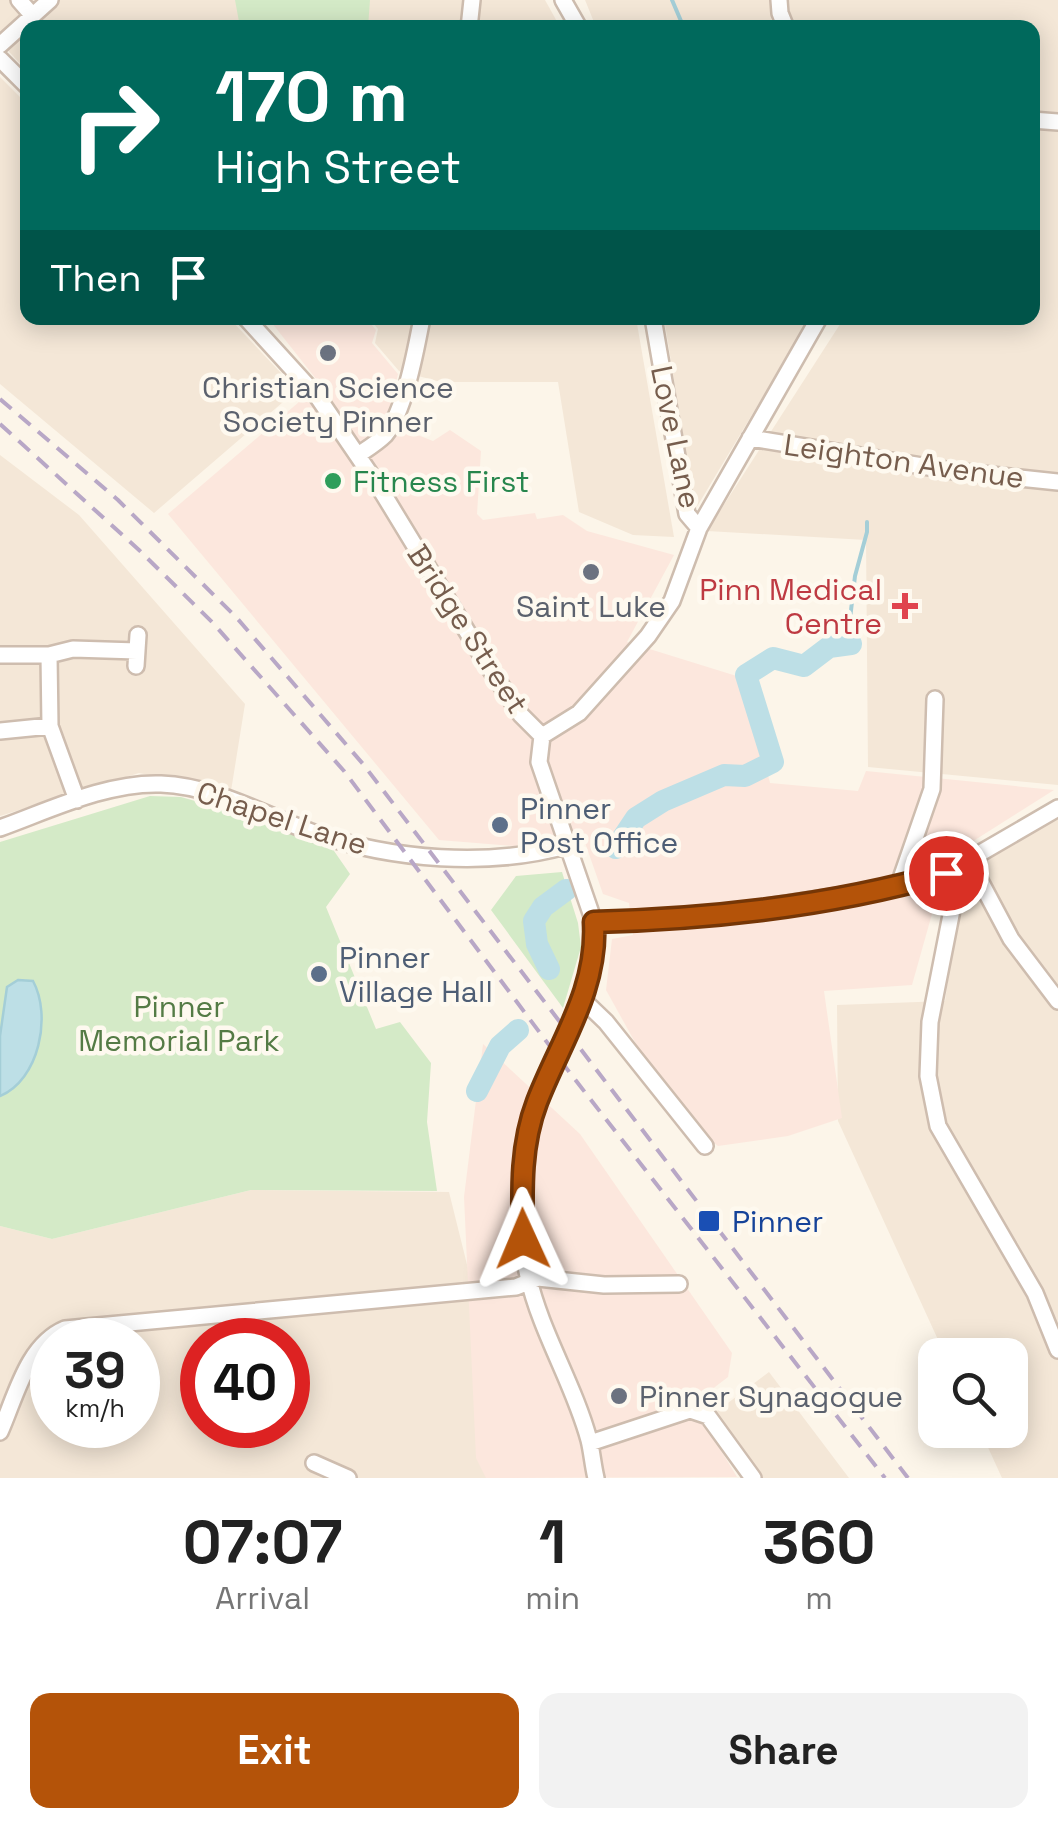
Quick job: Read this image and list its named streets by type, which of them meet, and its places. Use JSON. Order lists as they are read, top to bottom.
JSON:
{
  "streets": {
    "street": [
      "Love Lane",
      "Leighton Avenue",
      "Bridge Street",
      "Chapel Lane"
    ]
  },
  "crossings": [
    ["Love Lane", "Bridge Street"],
    ["Bridge Street", "Chapel Lane"]
  ],
  "parks": ["Pinner Memorial Park"],
  "places": {
    "other": [
      "Christian Science Society Pinner",
      "Fitness First",
      "Saint Luke",
      "Pinner Post Office",
      "Pinner Village Hall",
      "Pinner Synagogue"
    ],
    "health": ["Pinn Medical Centre"],
    "transit": ["Pinner"]
  },
  "page": {
    "turn": ["170 m", "High Street"],
    "then": "Then",
    "speed": "39 km/h",
    "limit": "40",
    "eta": [
      "07:07",
      "Arrival",
      "1",
      "min",
      "360",
      "m"
    ],
    "buttons": ["Exit", "Share"]
  }
}
